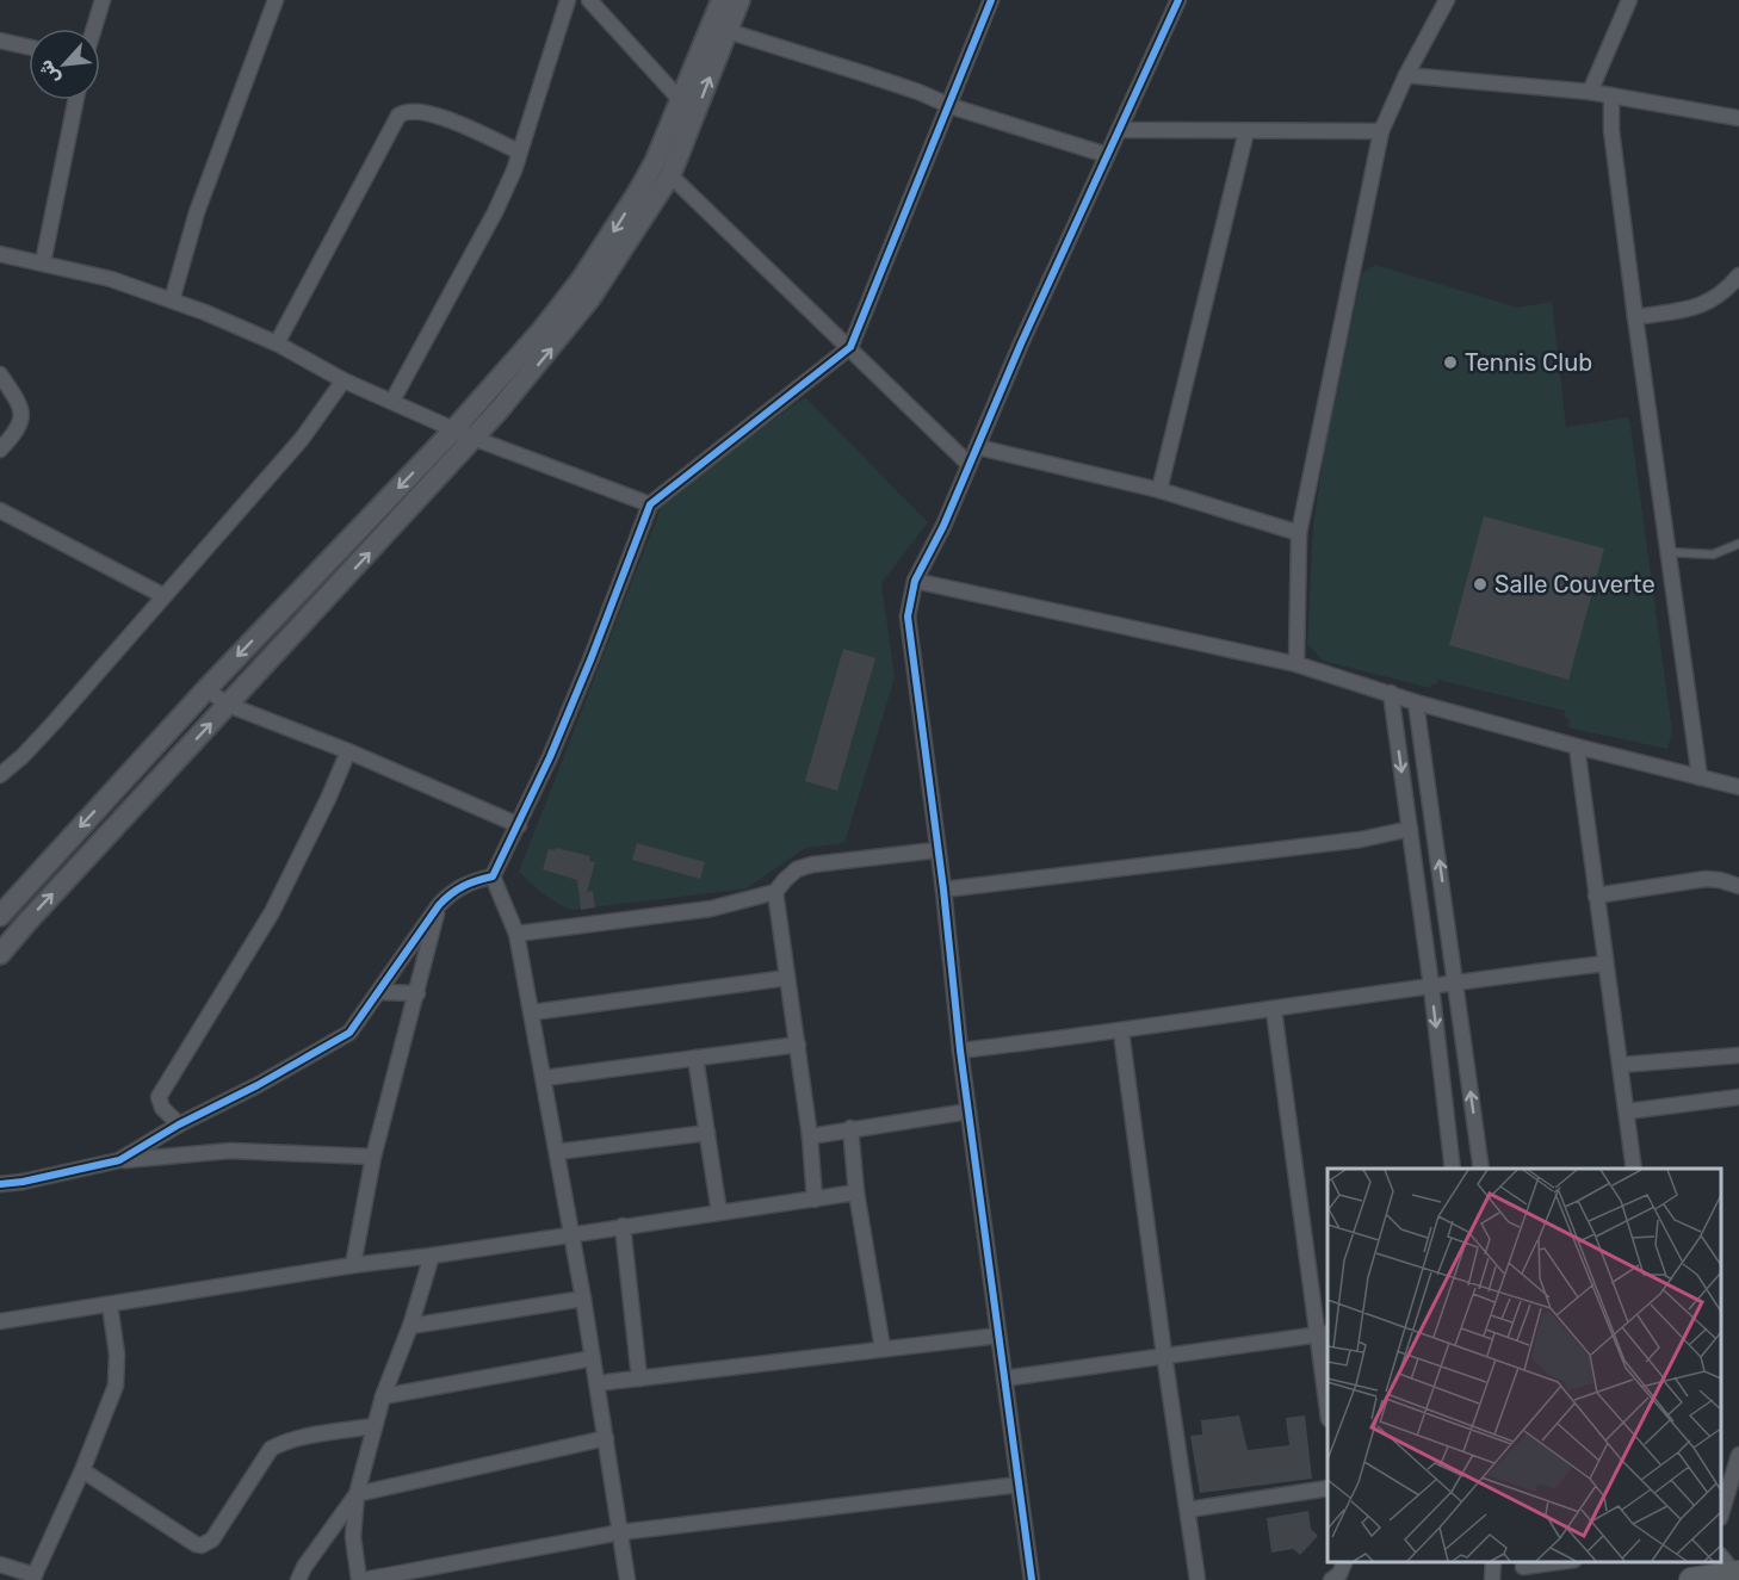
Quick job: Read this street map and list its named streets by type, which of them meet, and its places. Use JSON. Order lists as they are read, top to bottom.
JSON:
{
  "places": ["Tennis Club", "Salle Couverte"],
  "north": "bottom left"
}
